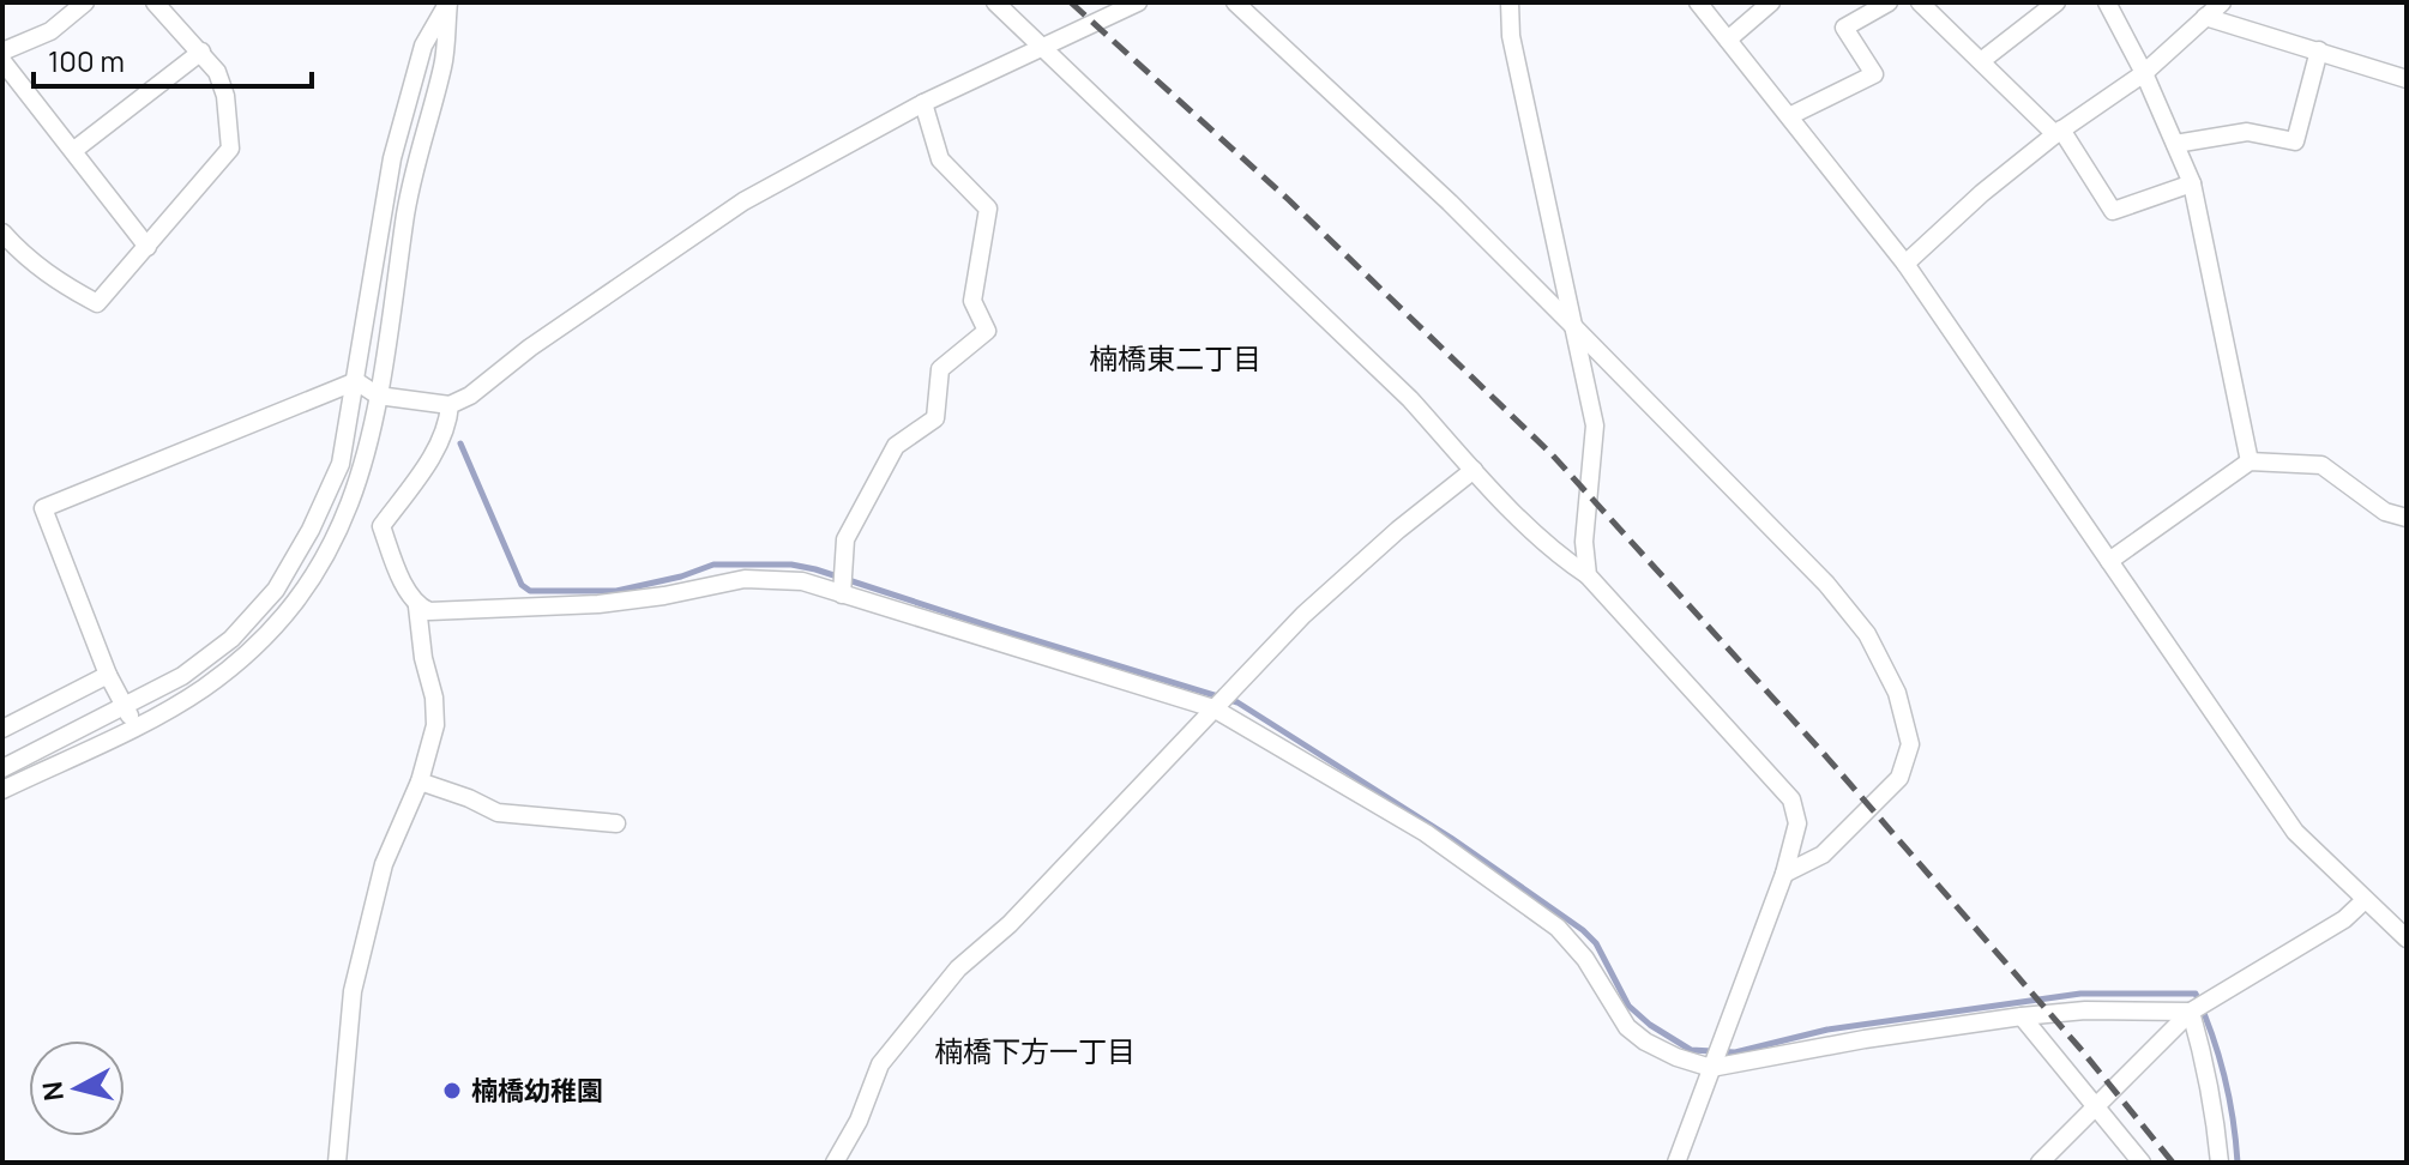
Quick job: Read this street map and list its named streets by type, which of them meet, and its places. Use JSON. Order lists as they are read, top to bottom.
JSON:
{
  "districts": ["楠橋東二丁目", "楠橋下方一丁目"],
  "places": ["楠橋幼稚園"],
  "scale_bar": "100 m",
  "north": "left"
}
